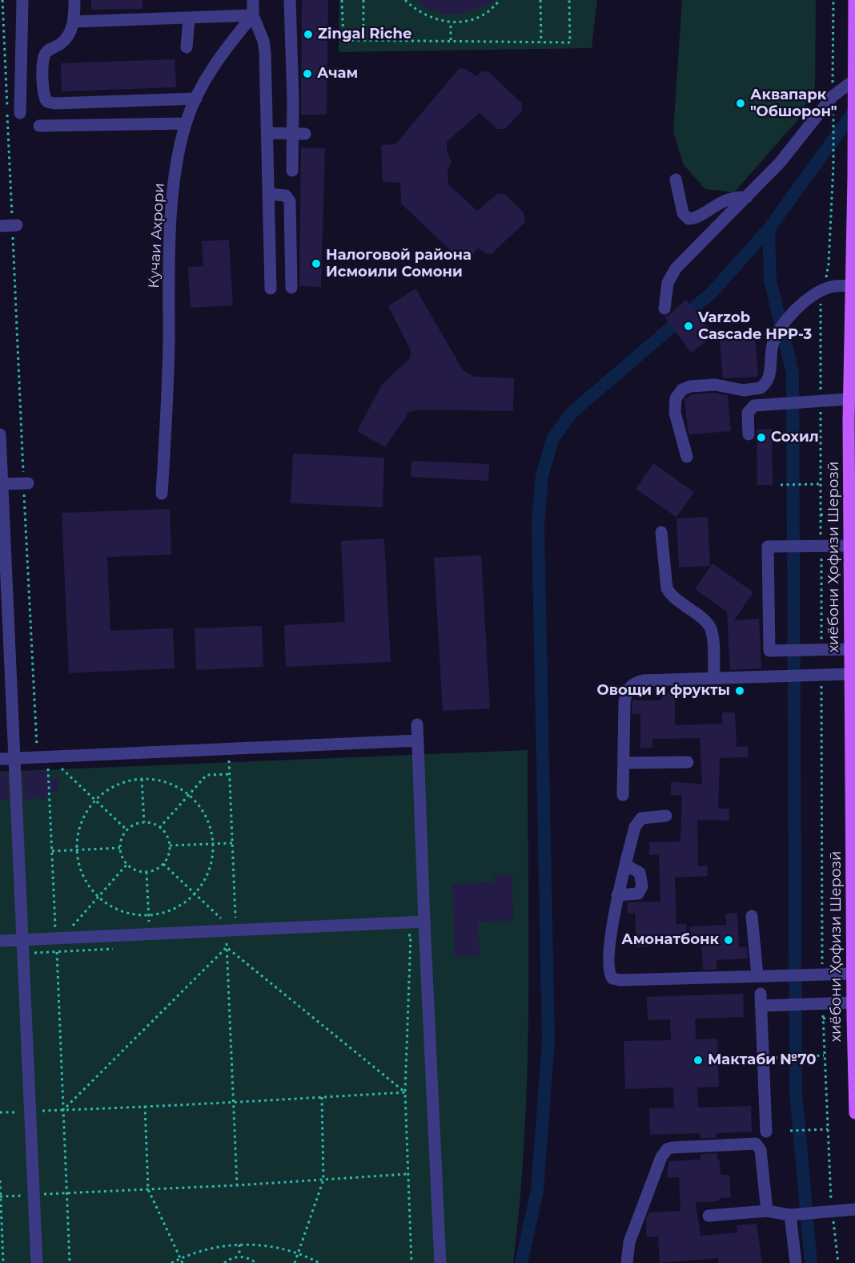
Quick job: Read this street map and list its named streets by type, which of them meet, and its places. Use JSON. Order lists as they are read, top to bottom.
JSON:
{
  "streets": {
    "main road": ["хиёбони Ҳофизи Шерозӣ"],
    "street": ["Кучаи Ахрори"]
  },
  "places": [
    "Zingal Riche",
    "Ачам",
    "Аквапарк \"Обшорон\"",
    "Налоговой района Исмоили Сомони",
    "Varzob Cascade HPP-3",
    "Сохил",
    "Овощи и фрукты",
    "Амонатбонк",
    "Мактаби №70"
  ]
}
